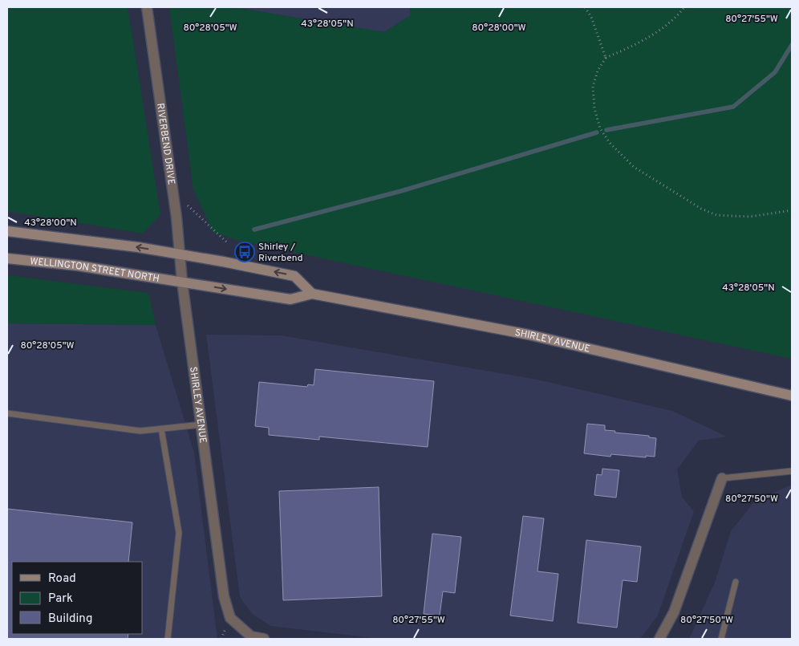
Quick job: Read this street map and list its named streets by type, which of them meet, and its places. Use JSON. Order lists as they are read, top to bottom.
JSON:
{
  "streets": {
    "main road": ["WELLINGTON STREET NORTH", "SHIRLEY AVENUE"],
    "street": ["RIVERBEND DRIVE"]
  },
  "crossings": [
    ["RIVERBEND DRIVE", "WELLINGTON STREET NORTH"],
    ["RIVERBEND DRIVE", "SHIRLEY AVENUE"],
    ["WELLINGTON STREET NORTH", "SHIRLEY AVENUE"]
  ],
  "places": {
    "bus stop": ["Shirley / Riverbend"]
  },
  "legend": ["Road", "Park", "Building"],
  "coordinates": [
    "80°27'55\"W",
    "43°28'05\"N",
    "80°28'00\"W",
    "80°28'05\"W",
    "43°28'00\"N",
    "80°27'50\"W"
  ]
}
